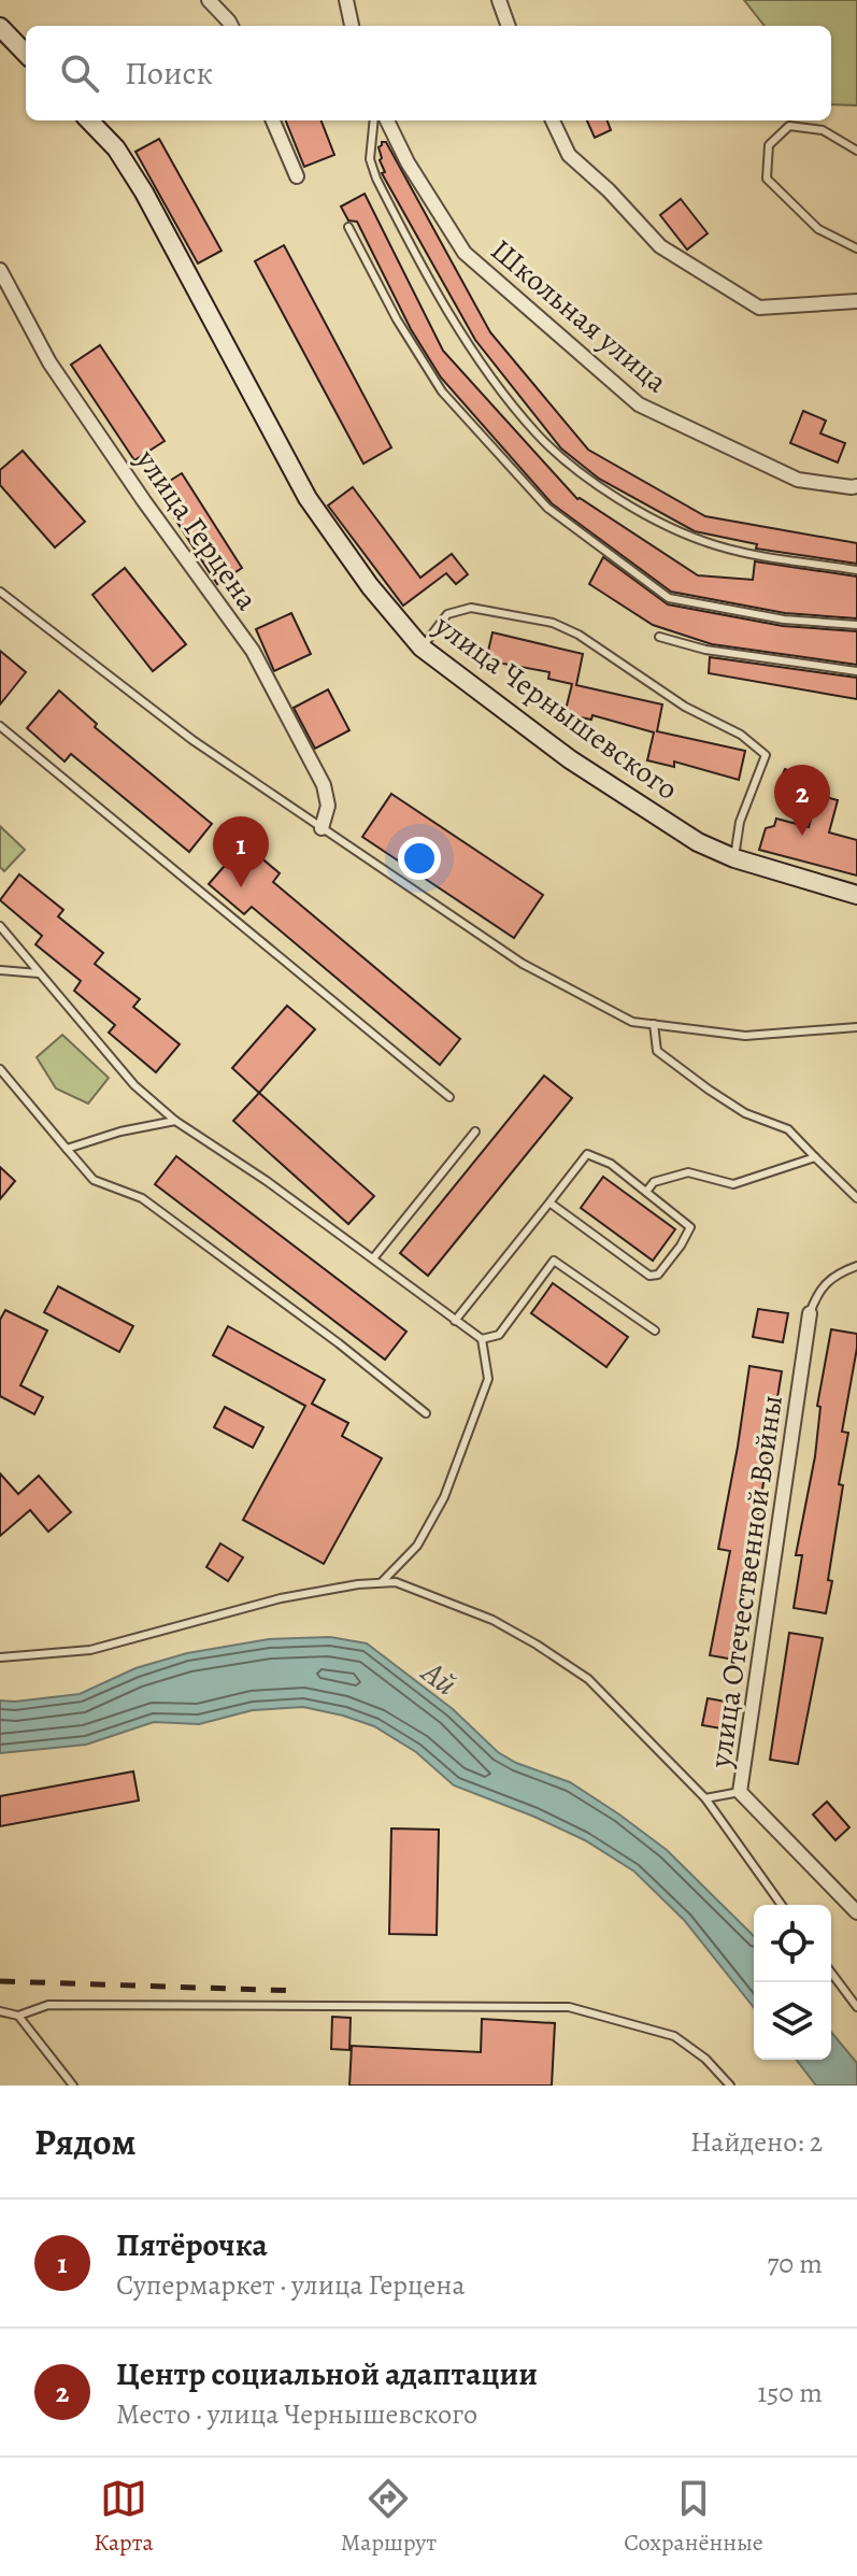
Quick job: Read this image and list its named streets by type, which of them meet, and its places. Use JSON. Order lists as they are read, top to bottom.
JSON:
{
  "streets": {
    "main road": ["улица Чернышевского"],
    "street": ["Школьная улица", "улица Герцена", "улица Отечественной Войны"]
  },
  "water": ["Ай"],
  "page": {
    "search": "Поиск",
    "pins": ["2", "1"],
    "heading": ["Рядом", "Найдено: 2"],
    "list": [
      {
        "mark": "1",
        "name": "Пятёрочка",
        "note": "Супермаркет · улица Герцена",
        "value": "70 m"
      },
      {
        "mark": "2",
        "name": "Центр социальной адаптации",
        "note": "Место · улица Чернышевского",
        "value": "150 m"
      }
    ],
    "nav": ["Карта", "Маршрут", "Сохранённые"]
  }
}
